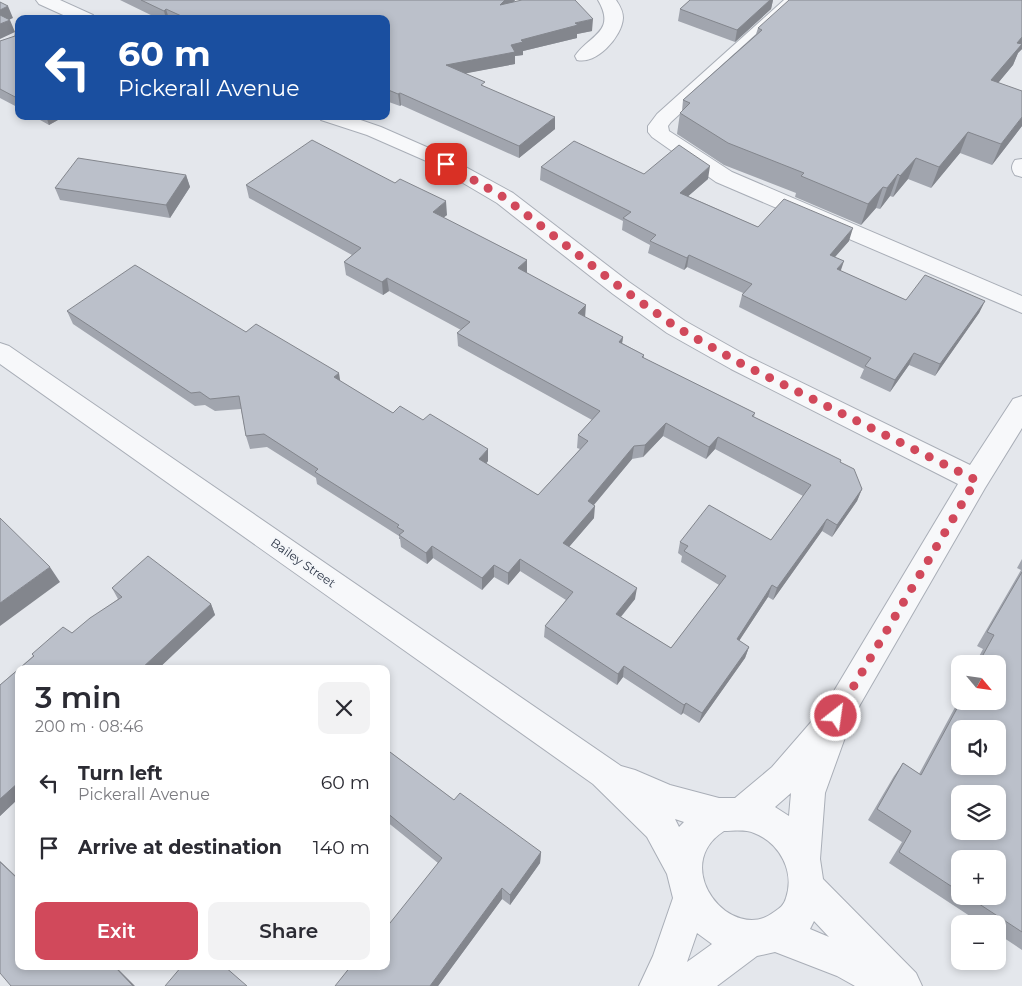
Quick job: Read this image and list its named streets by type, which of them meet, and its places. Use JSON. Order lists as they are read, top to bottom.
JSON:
{
  "streets": {
    "street": ["Bailey Street"]
  },
  "north": "bottom right",
  "page": {
    "turn": ["60 m", "Pickerall Avenue"],
    "map_buttons": ["+", "−"],
    "heading": ["3 min", "200 m · 08:46"],
    "list": [
      {
        "name": "Turn left",
        "note": "Pickerall Avenue",
        "value": "60 m"
      },
      {
        "name": "Arrive at destination",
        "value": "140 m"
      }
    ],
    "buttons": ["Exit", "Share"]
  }
}
